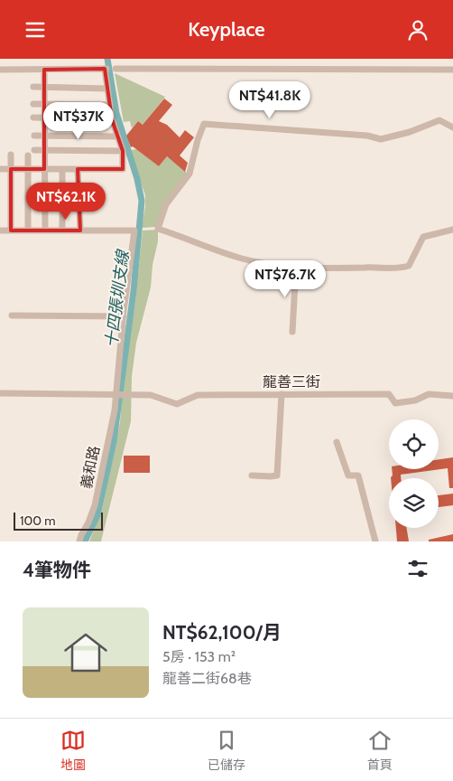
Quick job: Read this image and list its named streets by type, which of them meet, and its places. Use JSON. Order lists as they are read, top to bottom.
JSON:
{
  "streets": {
    "street": ["龍善三街", "義和路"]
  },
  "crossings": [
    ["龍善三街", "義和路"]
  ],
  "water": ["十四張圳支線"],
  "scale_bar": "100 m",
  "page": {
    "header": "Keyplace",
    "price": [
      "NT$41.8K",
      "NT$37K",
      "NT$62.1K",
      "NT$76.7K"
    ],
    "scale": "100 m",
    "heading": "4筆物件",
    "list": [
      {
        "name": "NT$62,100/月",
        "note": "5房 · 153 m² · 龍善二街68巷"
      }
    ],
    "tabs": ["地圖", "已儲存", "首頁"]
  }
}
